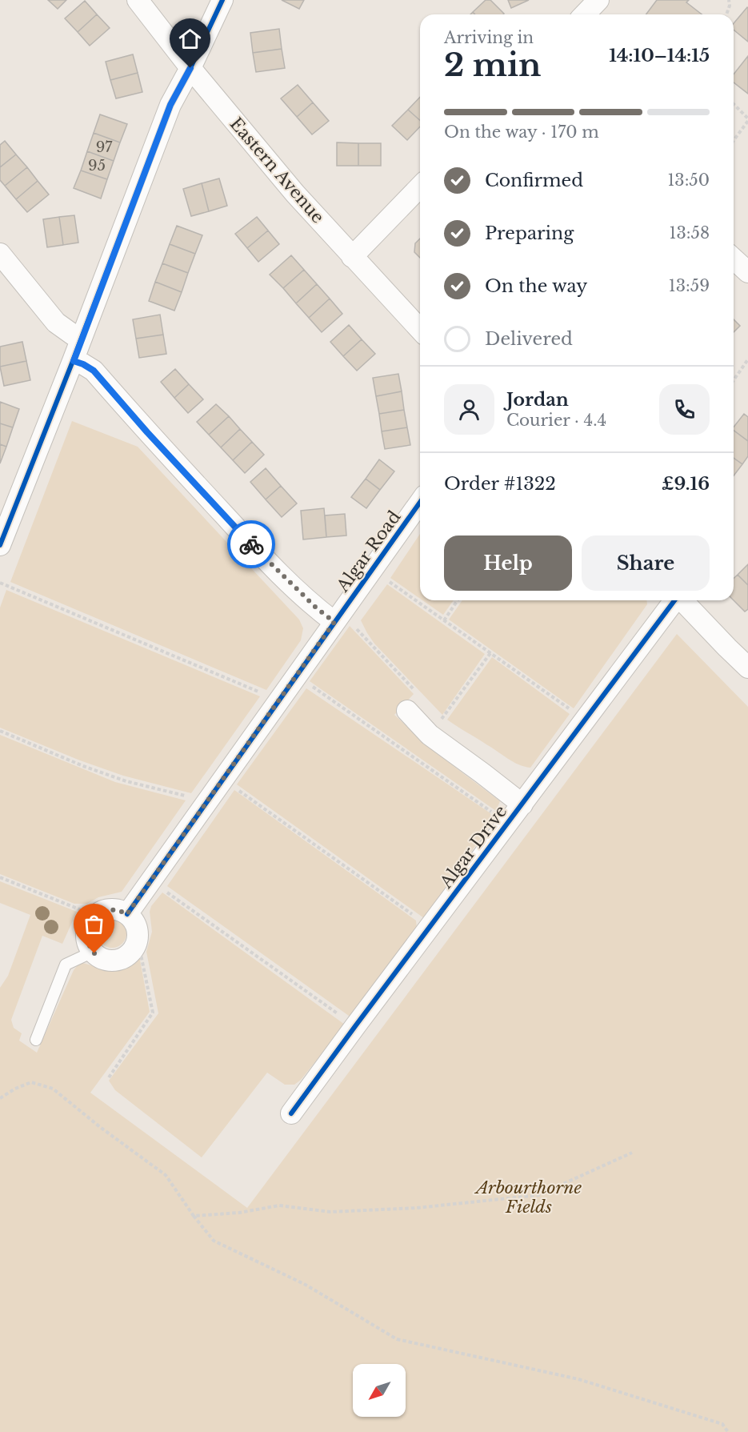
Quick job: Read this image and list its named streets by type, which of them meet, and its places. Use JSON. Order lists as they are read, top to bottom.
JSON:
{
  "streets": {
    "street": ["Eastern Avenue", "Algar Road", "Algar Drive"]
  },
  "parks": ["Arbourthorne Fields"],
  "house_numbers": ["97", "95"],
  "north": "bottom left",
  "page": {
    "heading": ["2 min", "Arriving in", "14:10–14:15"],
    "panel": [
      "Jordan",
      "Courier · 4.4",
      "Order #1322",
      "£9.16"
    ],
    "bar": "On the way · 170 m",
    "list": [
      ["Confirmed", "13:50"],
      ["Preparing", "13:58"],
      ["On the way", "13:59"],
      "Delivered"
    ],
    "buttons": ["Help", "Share"]
  }
}
